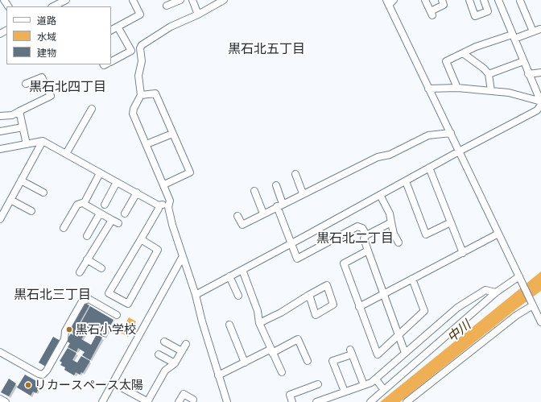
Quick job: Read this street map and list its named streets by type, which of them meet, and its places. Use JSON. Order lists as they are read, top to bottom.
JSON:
{
  "districts": [
    "黒石北五丁目",
    "黒石北四丁目",
    "黒石北二丁目",
    "黒石北三丁目"
  ],
  "water": ["中川"],
  "places": ["黒石小学校", "リカースペース太陽"],
  "legend": ["道路", "水域", "建物"]
}
